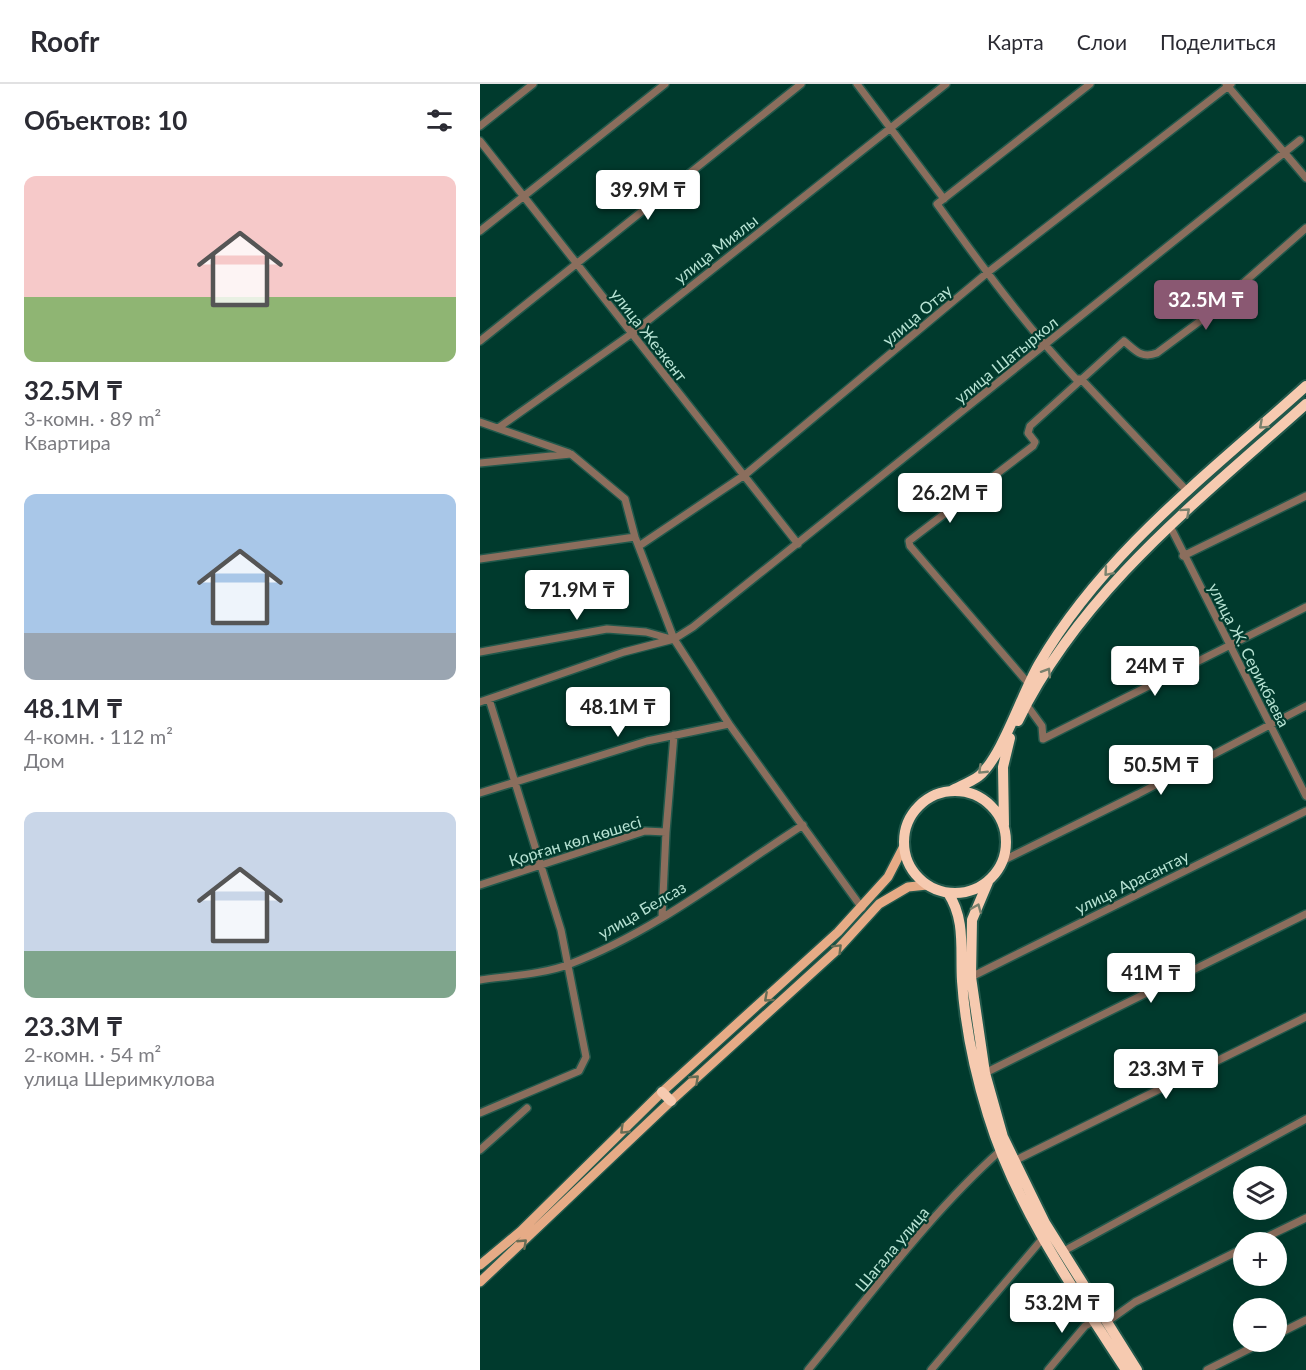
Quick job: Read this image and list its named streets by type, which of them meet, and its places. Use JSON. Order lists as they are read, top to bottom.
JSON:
{
  "streets": {
    "street": [
      "улица Миялы",
      "улица Отау",
      "улица Жезкент",
      "улица Шатыркол",
      "улица Ж. Серикбаева",
      "Қорған көл көшесі",
      "улица Арасантау",
      "улица Белсаз",
      "Шагала улица"
    ]
  },
  "crossings": [
    ["улица Миялы", "улица Жезкент"],
    ["улица Отау", "улица Жезкент"],
    ["улица Жезкент", "улица Шатыркол"],
    ["Қорған көл көшесі", "улица Белсаз"]
  ],
  "page": {
    "header": "Roofr",
    "nav": ["Карта", "Слои", "Поделиться"],
    "heading": "Объектов: 10",
    "list": [
      {
        "name": "32.5M ₸",
        "note": "3-комн. · 89 m² · Квартира"
      },
      {
        "name": "48.1M ₸",
        "note": "4-комн. · 112 m² · Дом"
      },
      {
        "name": "23.3M ₸",
        "note": "2-комн. · 54 m² · улица Шеримкулова"
      }
    ],
    "price": [
      "39.9M ₸",
      "32.5M ₸",
      "26.2M ₸",
      "71.9M ₸",
      "24M ₸",
      "48.1M ₸",
      "50.5M ₸",
      "41M ₸",
      "23.3M ₸",
      "53.2M ₸"
    ],
    "map_buttons": ["+", "−"]
  }
}
